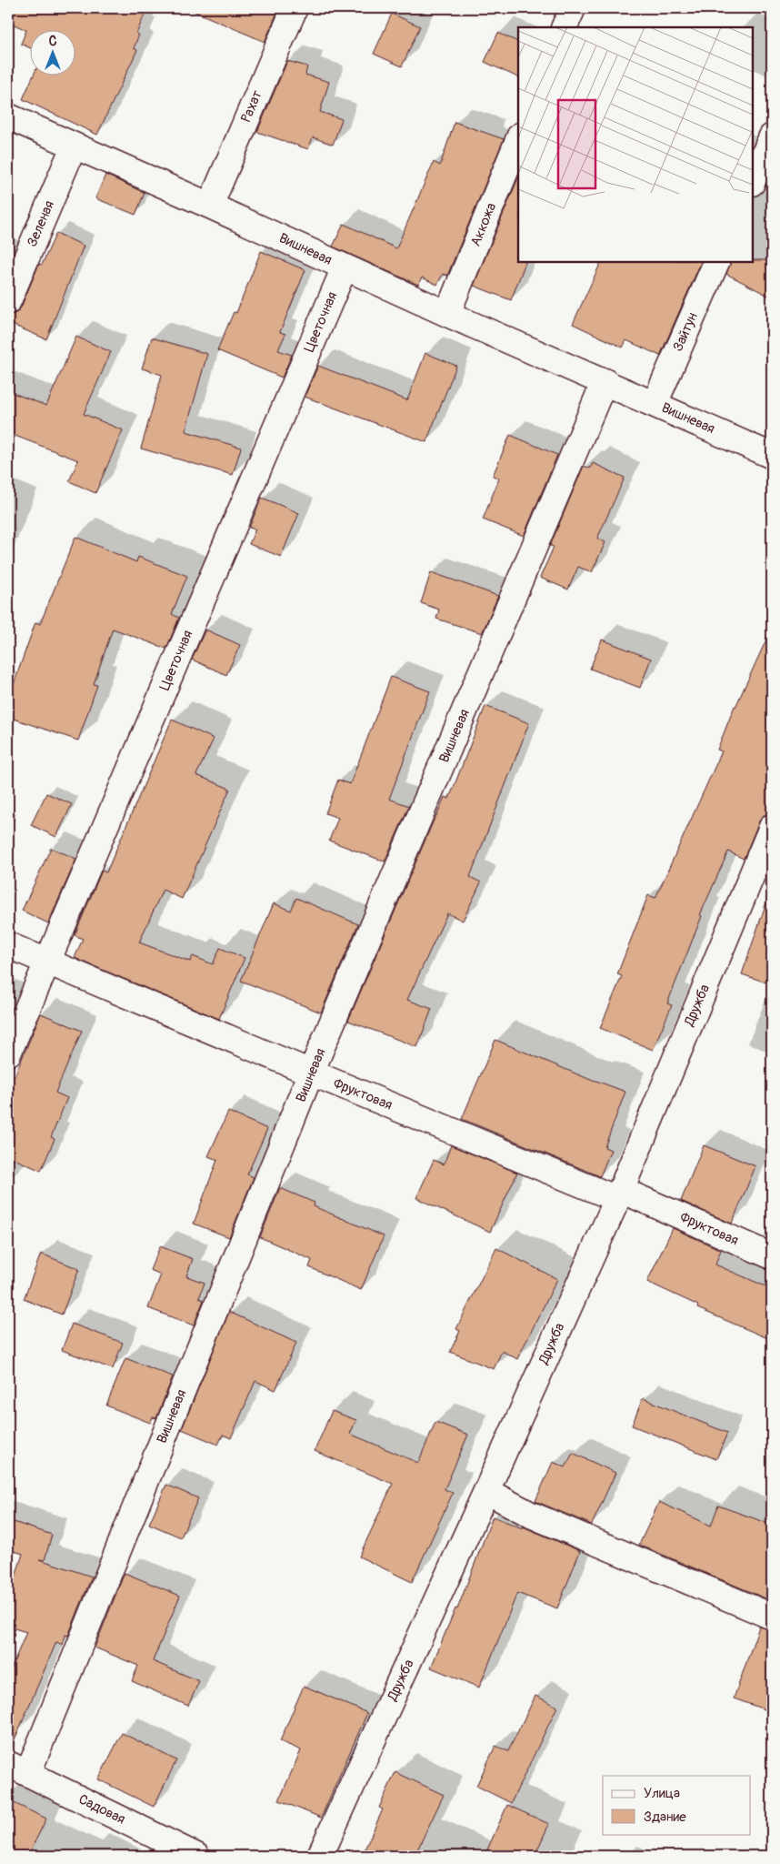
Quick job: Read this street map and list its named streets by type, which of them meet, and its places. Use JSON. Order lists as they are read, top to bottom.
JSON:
{
  "streets": {
    "street": [
      "Рахат",
      "Зеленая",
      "Аккожа",
      "Вишневая",
      "Цветочная",
      "Зайтун",
      "Дружба",
      "Фруктовая",
      "Садовая"
    ]
  },
  "crossings": [
    ["Рахат", "Вишневая"],
    ["Зеленая", "Вишневая"],
    ["Аккожа", "Вишневая"],
    ["Вишневая", "Цветочная"],
    ["Вишневая", "Зайтун"],
    ["Вишневая", "Фруктовая"],
    ["Вишневая", "Садовая"],
    ["Цветочная", "Фруктовая"],
    ["Дружба", "Фруктовая"]
  ],
  "legend": ["Улица", "Здание"],
  "north": "top"
}
